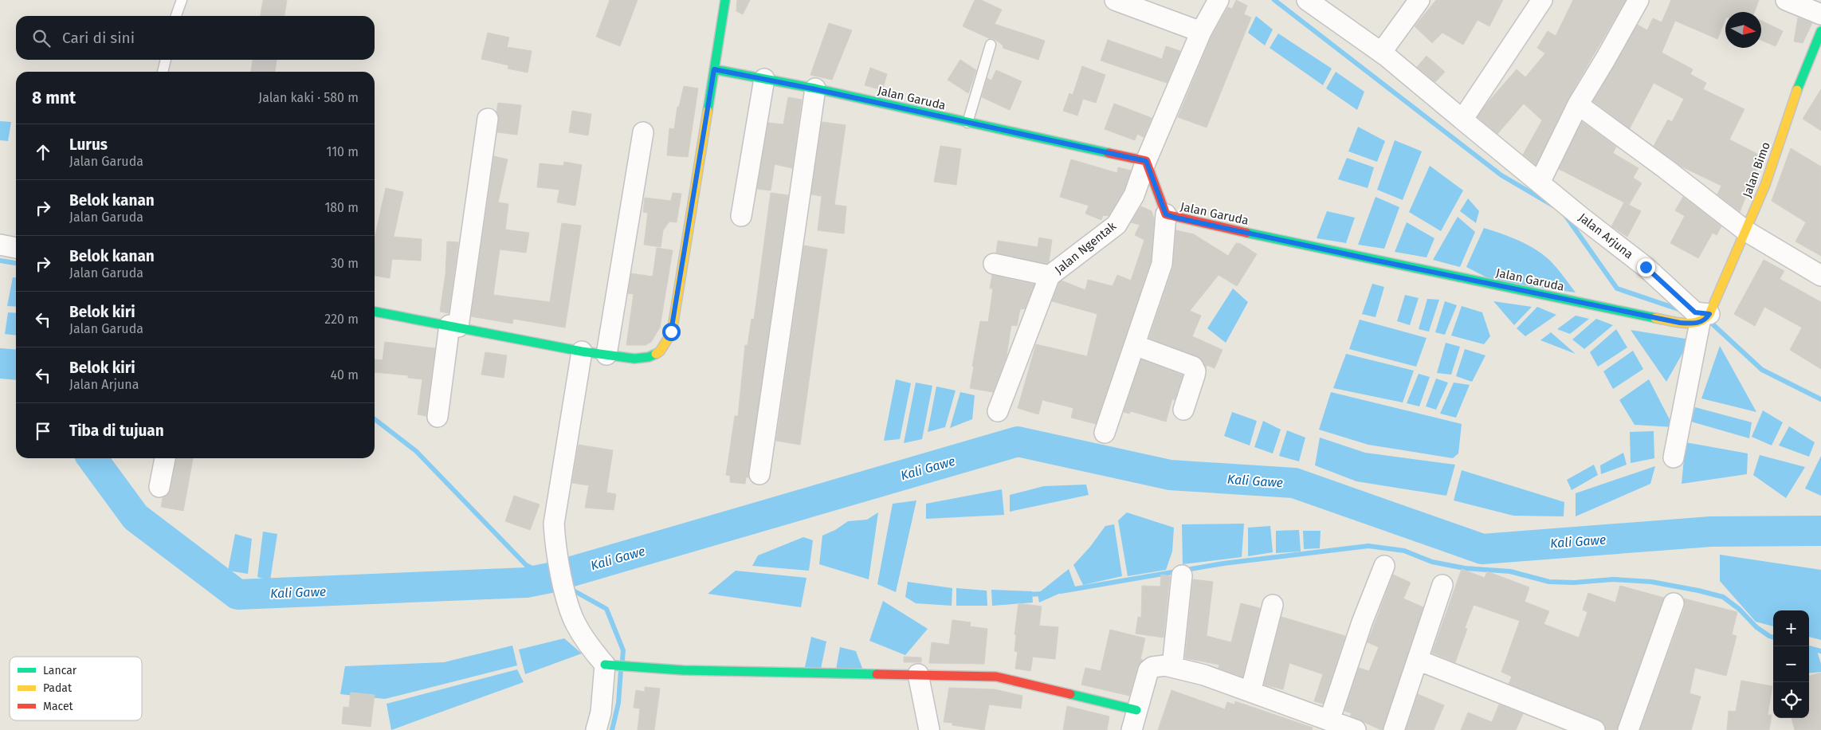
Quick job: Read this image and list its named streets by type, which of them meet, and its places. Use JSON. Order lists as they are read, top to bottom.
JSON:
{
  "streets": {
    "street": [
      "Jalan Garuda",
      "Jalan Bimo",
      "Jalan Arjuna",
      "Jalan Ngentak"
    ]
  },
  "crossings": [
    ["Jalan Garuda", "Jalan Bimo"],
    ["Jalan Garuda", "Jalan Arjuna"],
    ["Jalan Garuda", "Jalan Ngentak"],
    ["Jalan Bimo", "Jalan Arjuna"]
  ],
  "water": ["Kali Gawe"],
  "legend": ["Lancar", "Padat", "Macet"],
  "north": "right",
  "page": {
    "search": "Cari di sini",
    "heading": ["8 mnt", "Jalan kaki · 580 m"],
    "list": [
      ["Lurus", "Jalan Garuda", "110 m"],
      ["Belok kanan", "Jalan Garuda", "180 m"],
      ["Belok kanan", "Jalan Garuda", "30 m"],
      ["Belok kiri", "Jalan Garuda", "220 m"],
      ["Belok kiri", "Jalan Arjuna", "40 m"],
      "Tiba di tujuan"
    ],
    "map_buttons": ["+", "−"]
  }
}
